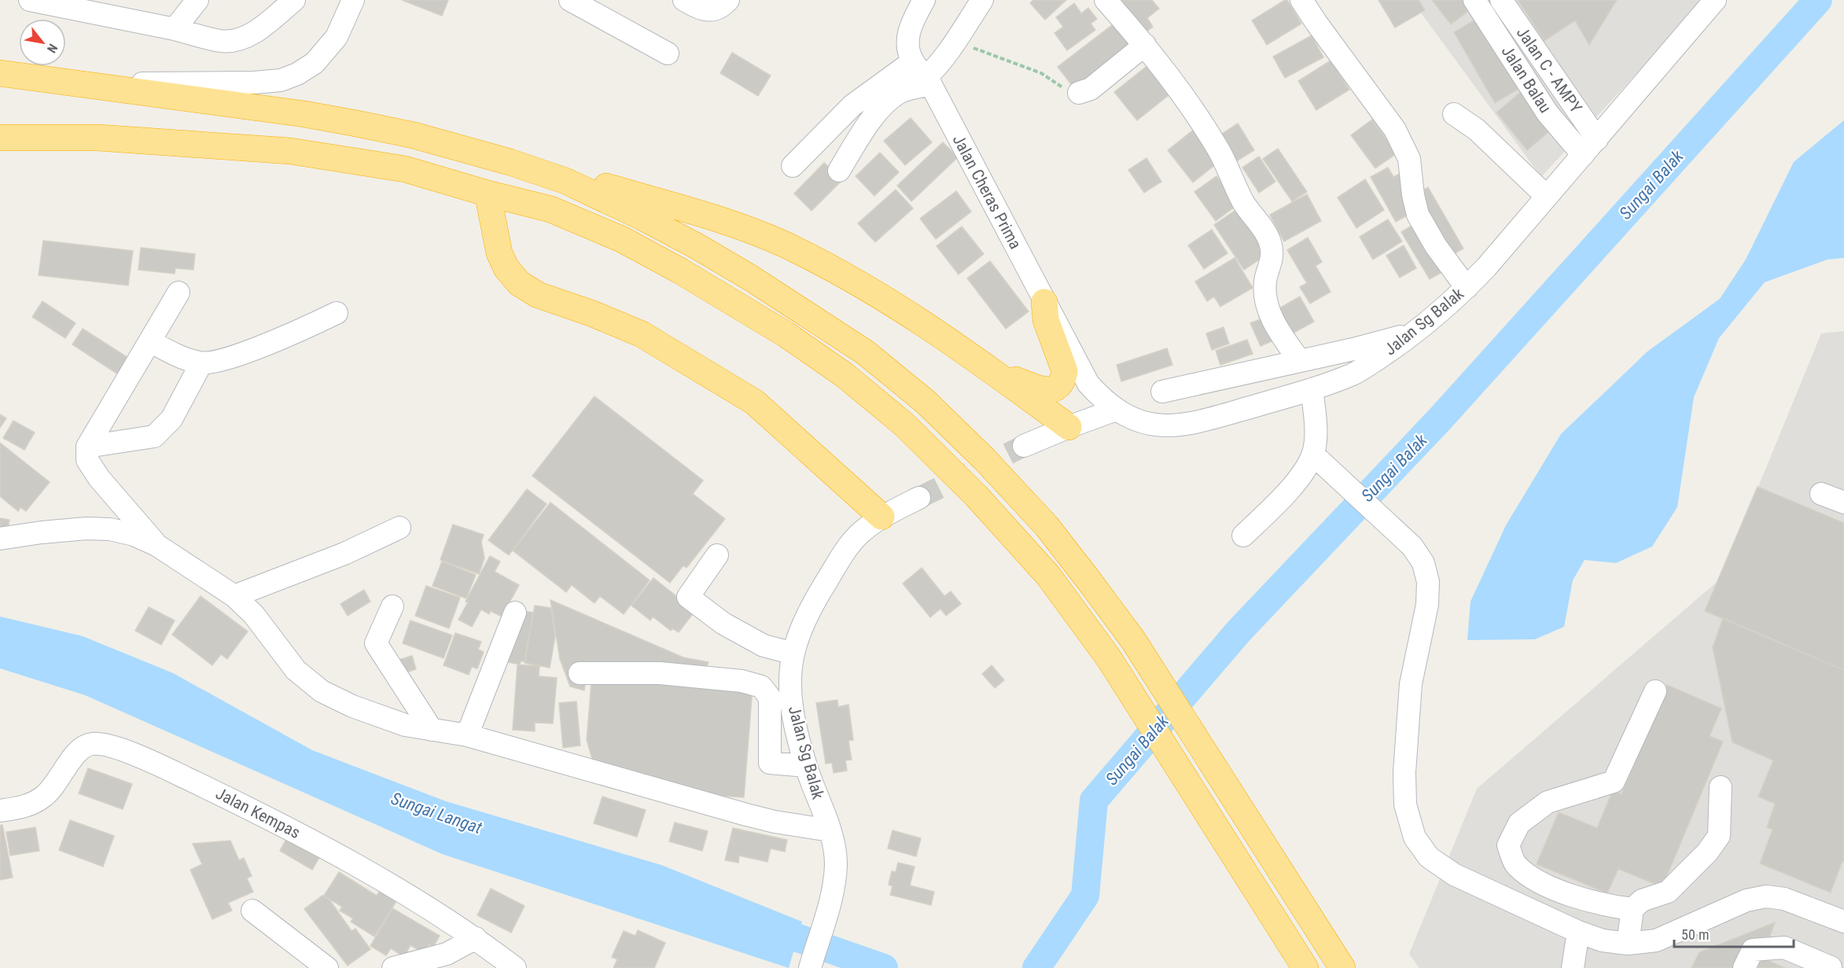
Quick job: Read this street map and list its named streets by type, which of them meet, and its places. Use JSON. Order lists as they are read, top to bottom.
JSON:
{
  "streets": {
    "street": [
      "Jalan C - AMPY",
      "Jalan Balau",
      "Jalan Cheras Prima",
      "Jalan Sg Balak",
      "Jalan Kempas"
    ]
  },
  "crossings": [
    ["Jalan C - AMPY", "Jalan Balau"],
    ["Jalan C - AMPY", "Jalan Sg Balak"],
    ["Jalan Balau", "Jalan Sg Balak"],
    ["Jalan Cheras Prima", "Jalan Sg Balak"]
  ],
  "water": ["Sungai Balak", "Sungai Langat"],
  "scale_bar": "50 m",
  "north": "bottom right"
}
